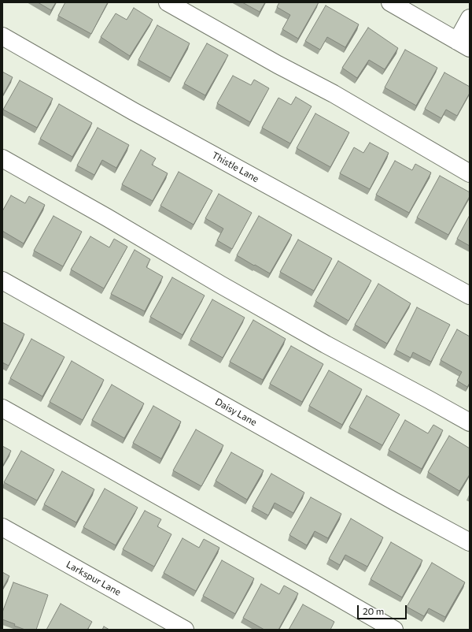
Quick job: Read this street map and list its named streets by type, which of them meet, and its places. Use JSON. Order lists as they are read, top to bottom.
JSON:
{
  "streets": {
    "street": ["Thistle Lane", "Daisy Lane", "Larkspur Lane"]
  },
  "scale_bar": "20 m"
}
